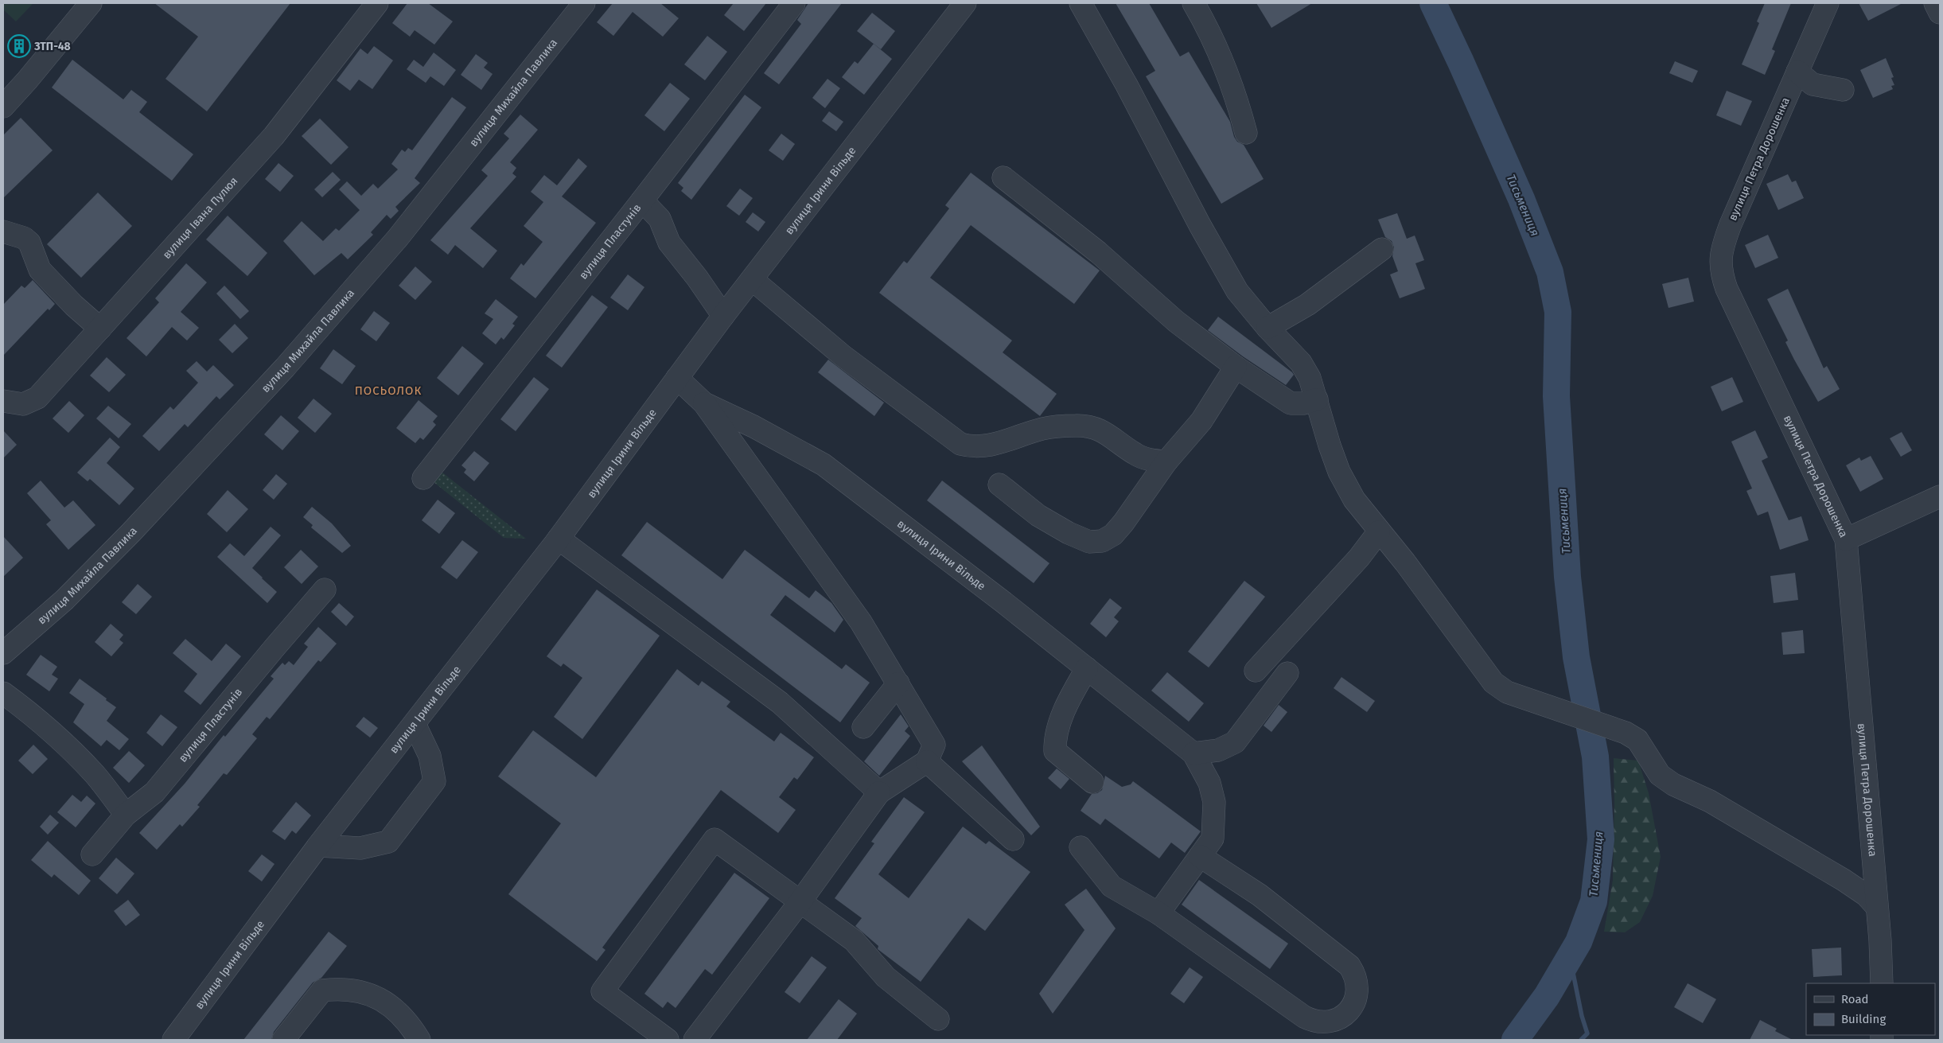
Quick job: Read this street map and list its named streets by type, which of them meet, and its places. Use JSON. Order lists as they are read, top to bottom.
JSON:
{
  "streets": {
    "street": [
      "вулиця Михайла Павлика",
      "вулиця Петра Дорошенка",
      "вулиця Ірини Вільде",
      "вулиця Івана Пулюя",
      "вулиця Пластунів"
    ]
  },
  "districts": ["ПОСЬОЛОК"],
  "water": ["Тисьмениця"],
  "places": {
    "building": ["ЗТП-48"]
  },
  "legend": ["Road", "Building"]
}
